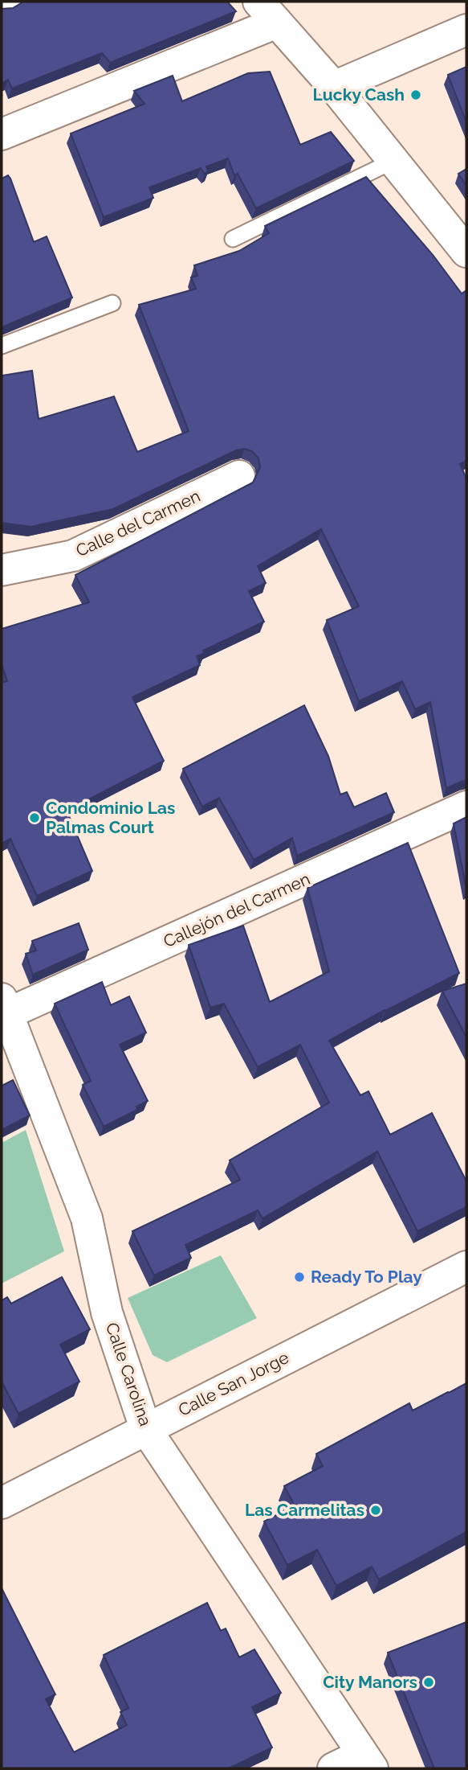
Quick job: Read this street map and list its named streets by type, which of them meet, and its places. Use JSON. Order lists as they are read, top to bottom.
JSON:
{
  "streets": {
    "street": [
      "Calle del Carmen",
      "Callejón del Carmen",
      "Calle Carolina",
      "Calle San Jorge"
    ]
  },
  "crossings": [
    ["Callejón del Carmen", "Calle Carolina"],
    ["Calle Carolina", "Calle San Jorge"]
  ],
  "places": [
    "Lucky Cash",
    "Condominio Las Palmas Court",
    "Ready To Play",
    "Las Carmelitas",
    "City Manors"
  ]
}
